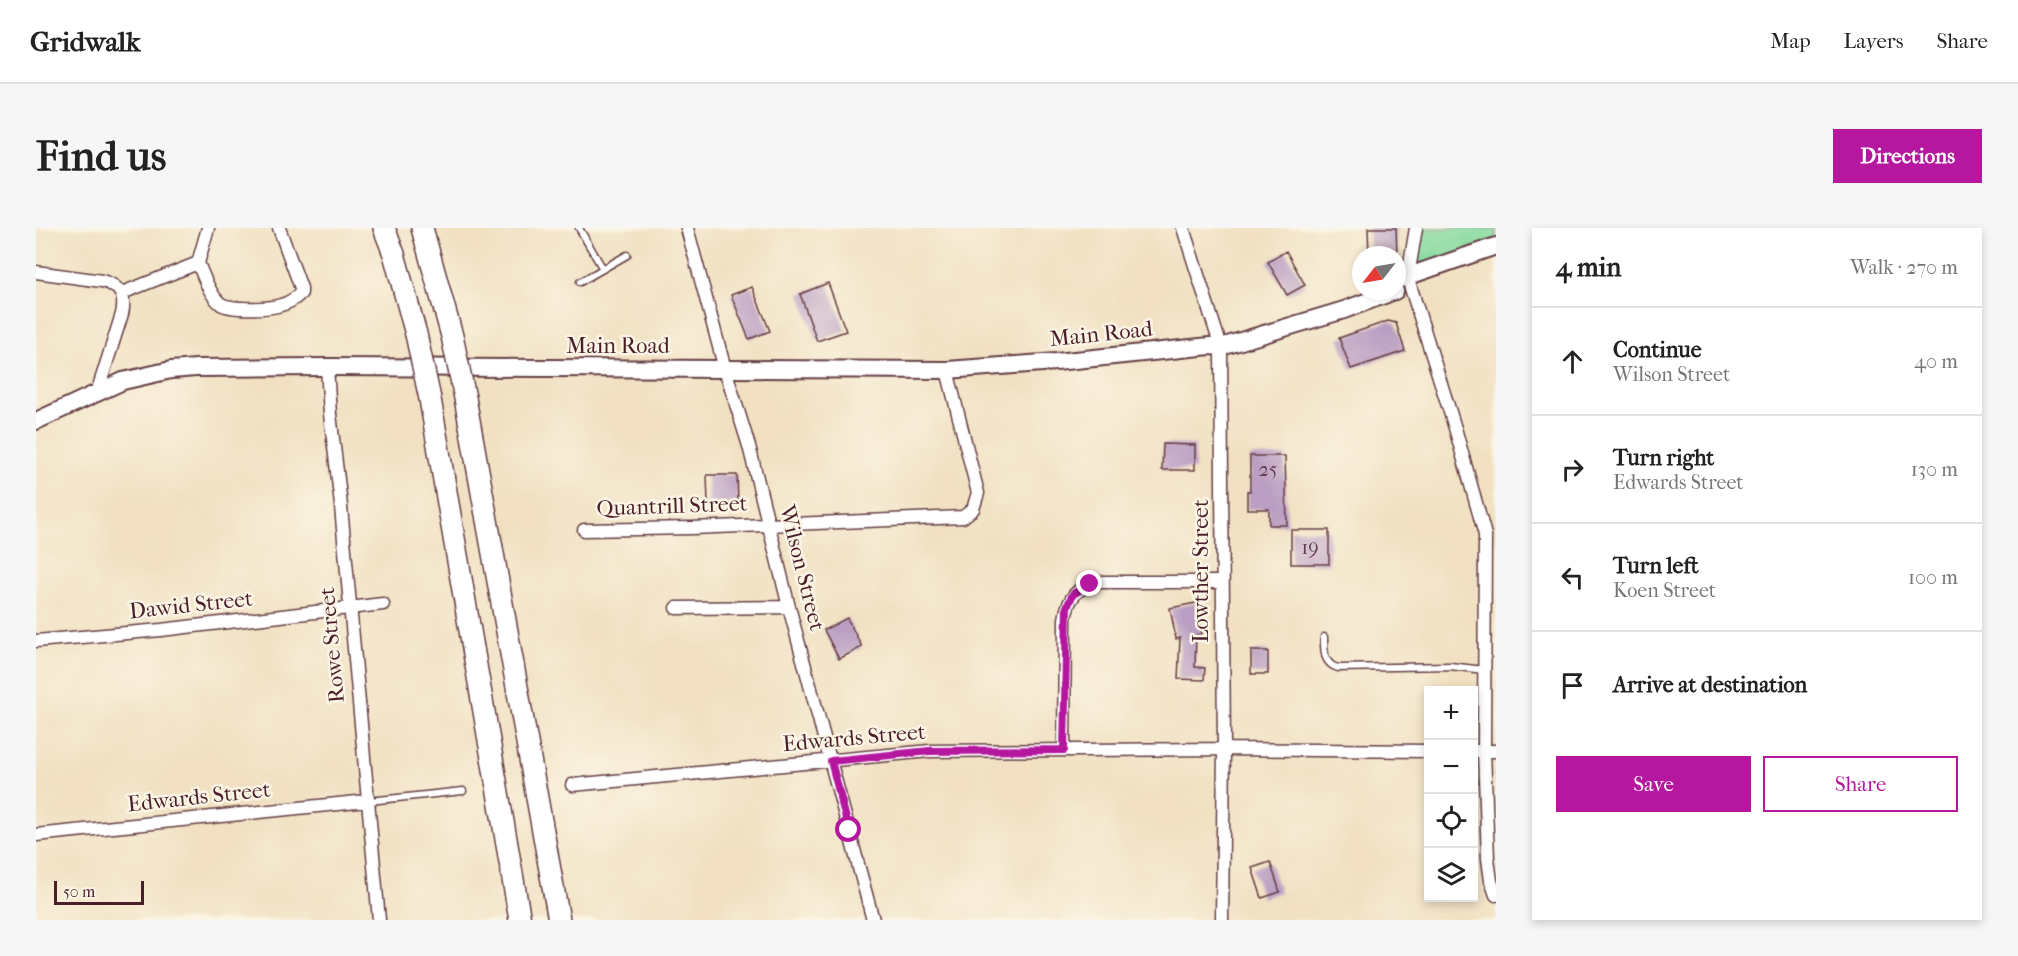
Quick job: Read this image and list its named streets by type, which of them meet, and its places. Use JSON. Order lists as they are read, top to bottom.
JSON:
{
  "streets": {
    "street": [
      "Main Road",
      "Quantrill Street",
      "Wilson Street",
      "Lowther Street",
      "Dawid Street",
      "Rowe Street",
      "Edwards Street"
    ]
  },
  "crossings": [
    ["Main Road", "Quantrill Street"],
    ["Main Road", "Wilson Street"],
    ["Main Road", "Lowther Street"],
    ["Main Road", "Rowe Street"],
    ["Quantrill Street", "Wilson Street"],
    ["Wilson Street", "Edwards Street"],
    ["Lowther Street", "Edwards Street"],
    ["Dawid Street", "Rowe Street"],
    ["Rowe Street", "Edwards Street"]
  ],
  "house_numbers": ["25", "19"],
  "scale_bar": "50 m",
  "north": "bottom left",
  "page": {
    "header": "Gridwalk",
    "nav": ["Map", "Layers", "Share"],
    "buttons": [
      "Directions",
      ["Save", "Share"]
    ],
    "title": "Find us",
    "heading": ["4 min", "Walk · 270 m"],
    "list": [
      ["Continue", "Wilson Street", "40 m"],
      ["Turn right", "Edwards Street", "130 m"],
      ["Turn left", "Koen Street", "100 m"],
      "Arrive at destination"
    ],
    "map_buttons": ["+", "−"],
    "scale": "50 m"
  }
}
